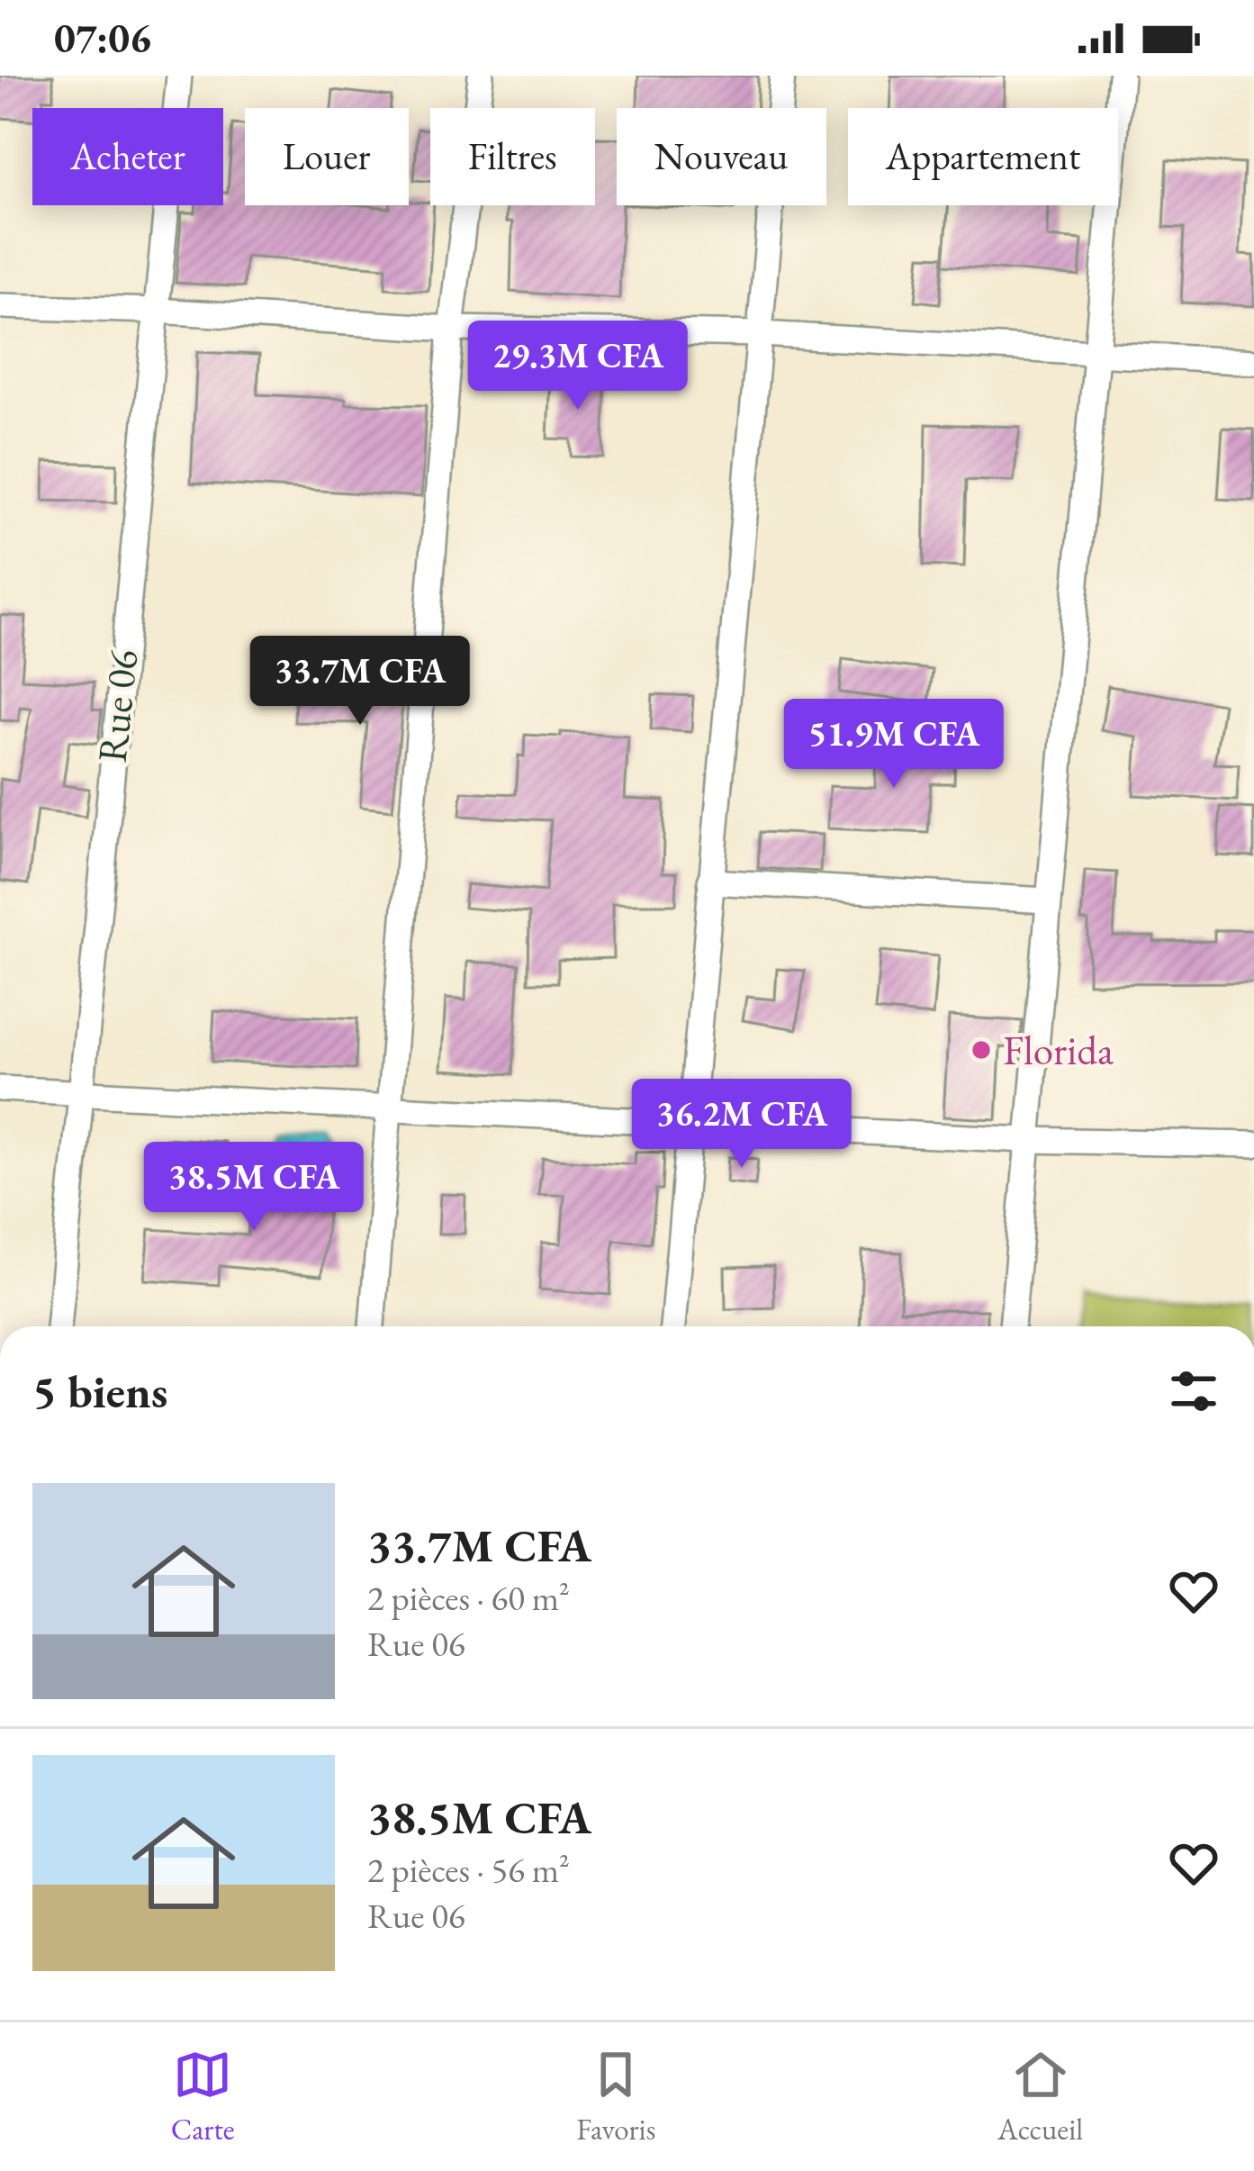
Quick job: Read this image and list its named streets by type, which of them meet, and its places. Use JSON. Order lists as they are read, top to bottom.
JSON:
{
  "streets": {
    "street": ["Rue 06"]
  },
  "places": ["Florida"],
  "page": {
    "status": "07:06",
    "chip": [
      "Acheter",
      "Louer",
      "Filtres",
      "Nouveau",
      "Appartement"
    ],
    "price": [
      "29.3M CFA",
      "33.7M CFA",
      "51.9M CFA",
      "36.2M CFA",
      "38.5M CFA"
    ],
    "heading": "5 biens",
    "list": [
      {
        "name": "33.7M CFA",
        "note": "2 pièces · 60 m² · Rue 06"
      },
      {
        "name": "38.5M CFA",
        "note": "2 pièces · 56 m² · Rue 06"
      }
    ],
    "tabs": ["Carte", "Favoris", "Accueil"]
  }
}
